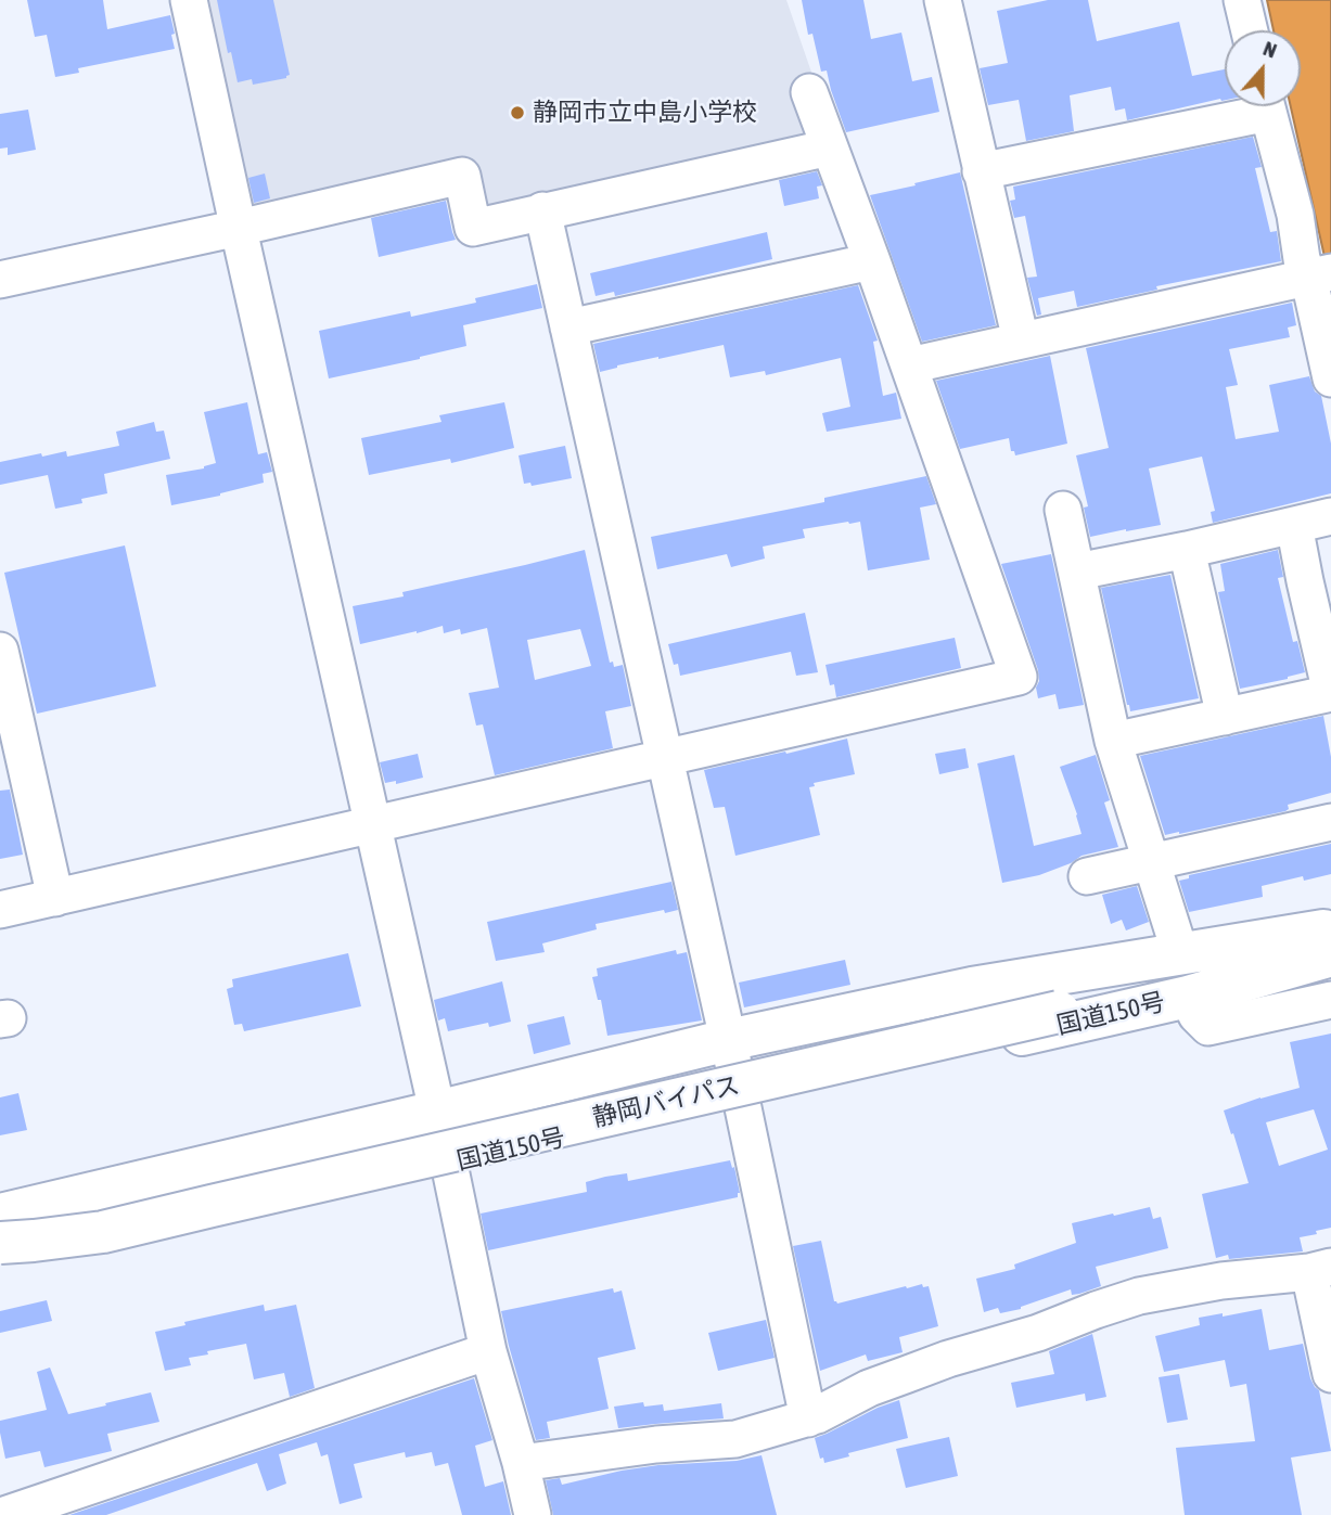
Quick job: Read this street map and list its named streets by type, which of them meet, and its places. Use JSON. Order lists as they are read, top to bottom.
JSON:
{
  "streets": {
    "highway": ["国道150号", "静岡バイパス"]
  },
  "crossings": [
    ["国道150号", "静岡バイパス"]
  ],
  "places": ["静岡市立中島小学校"],
  "north": "top"
}
